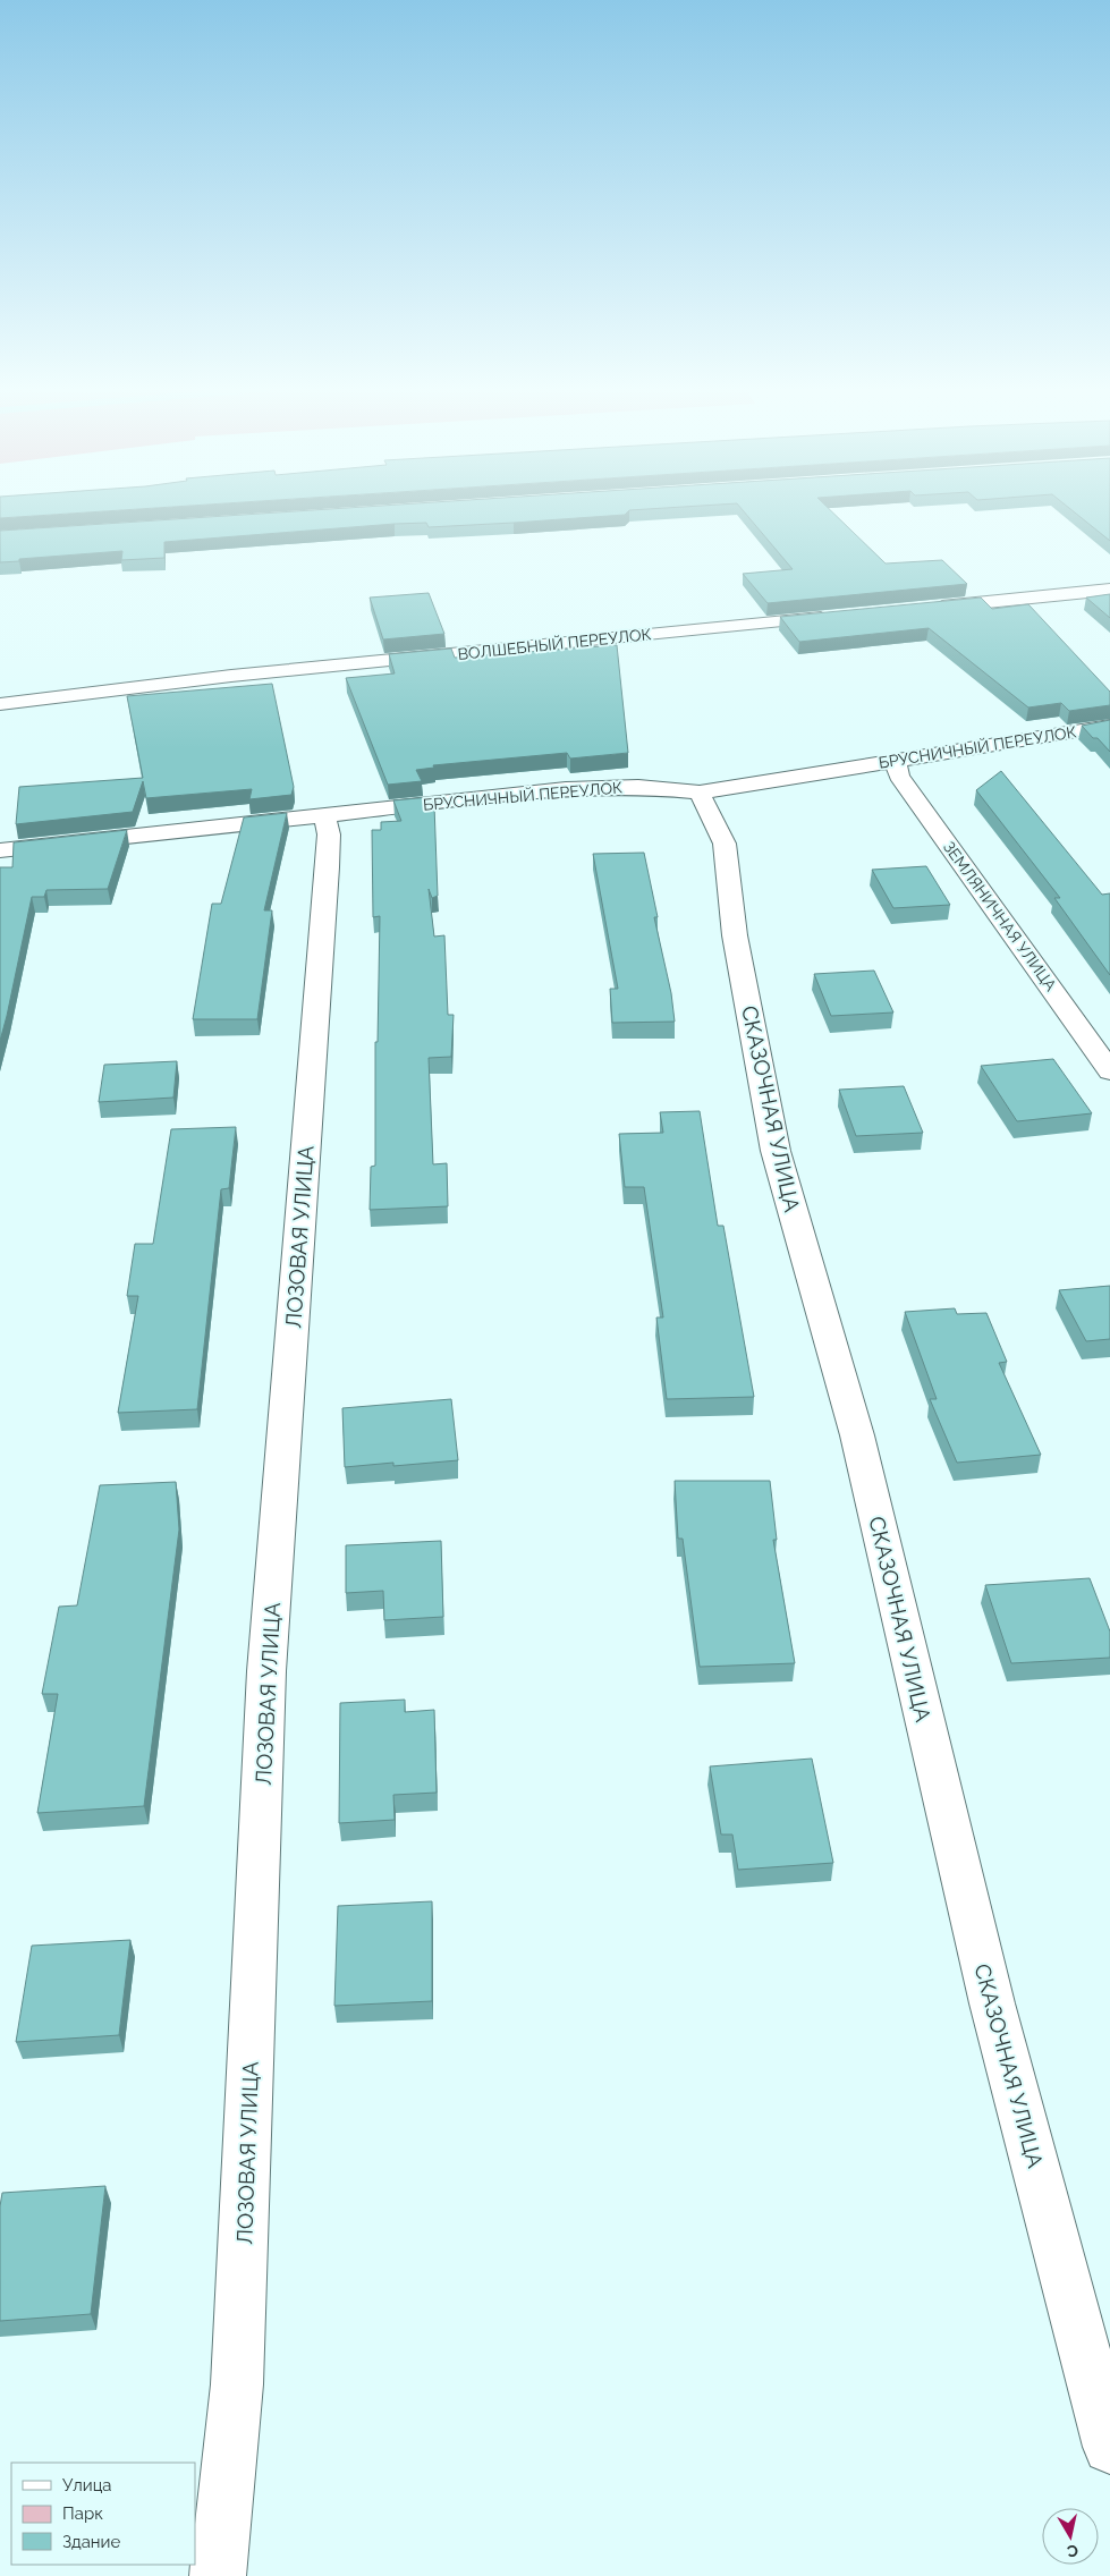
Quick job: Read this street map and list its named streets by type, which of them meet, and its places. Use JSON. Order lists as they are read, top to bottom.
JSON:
{
  "streets": {
    "street": [
      "ВОЛШЕБНЫЙ ПЕРЕУЛОК",
      "БРУСНИЧНЫЙ ПЕРЕУЛОК",
      "ЗЕМЛЯНИЧНАЯ УЛИЦА",
      "СКАЗОЧНАЯ УЛИЦА",
      "ЛОЗОВАЯ УЛИЦА"
    ]
  },
  "crossings": [
    ["БРУСНИЧНЫЙ ПЕРЕУЛОК", "ЗЕМЛЯНИЧНАЯ УЛИЦА"],
    ["БРУСНИЧНЫЙ ПЕРЕУЛОК", "СКАЗОЧНАЯ УЛИЦА"],
    ["БРУСНИЧНЫЙ ПЕРЕУЛОК", "ЛОЗОВАЯ УЛИЦА"]
  ],
  "legend": ["Улица", "Парк", "Здание"],
  "north": "bottom"
}
